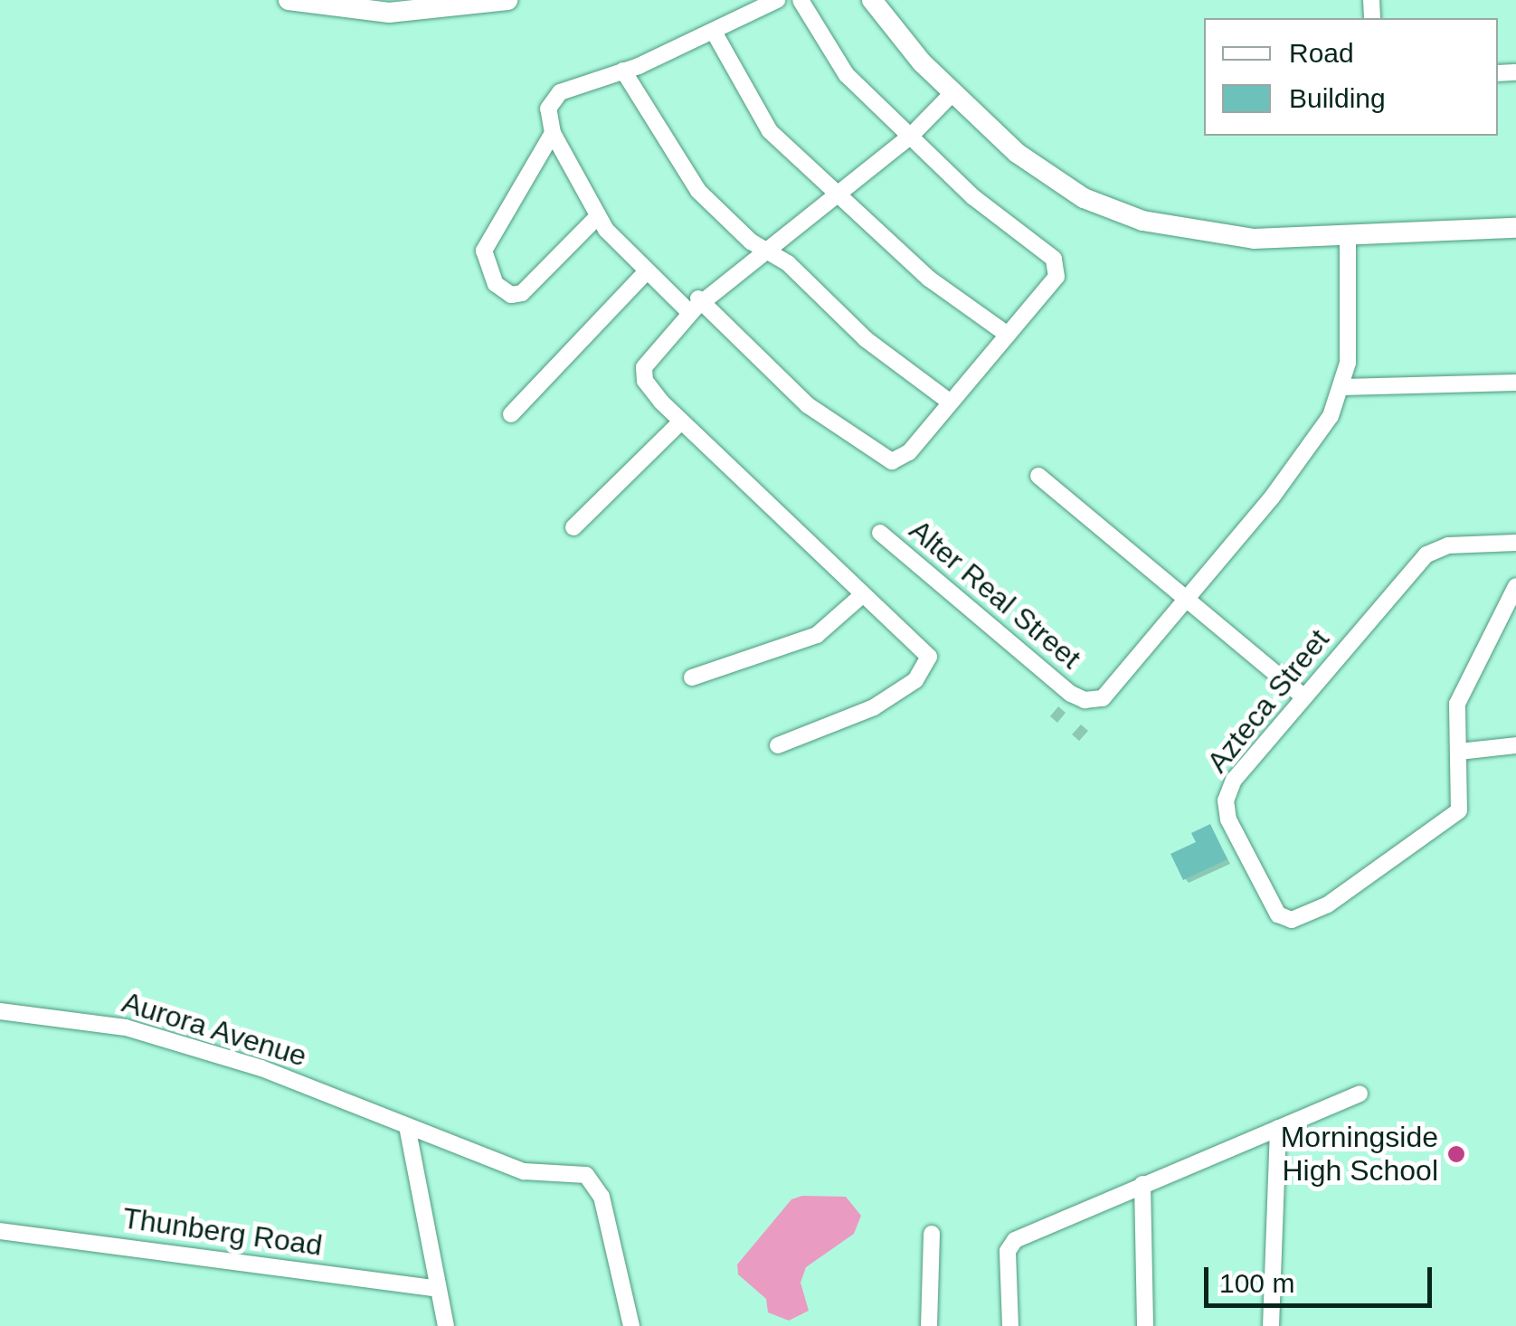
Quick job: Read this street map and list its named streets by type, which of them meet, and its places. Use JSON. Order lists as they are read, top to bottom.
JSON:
{
  "streets": {
    "street": [
      "Alter Real Street",
      "Azteca Street",
      "Aurora Avenue",
      "Thunberg Road"
    ]
  },
  "places": ["Morningside High School"],
  "legend": ["Road", "Building"],
  "scale_bar": "100 m"
}
